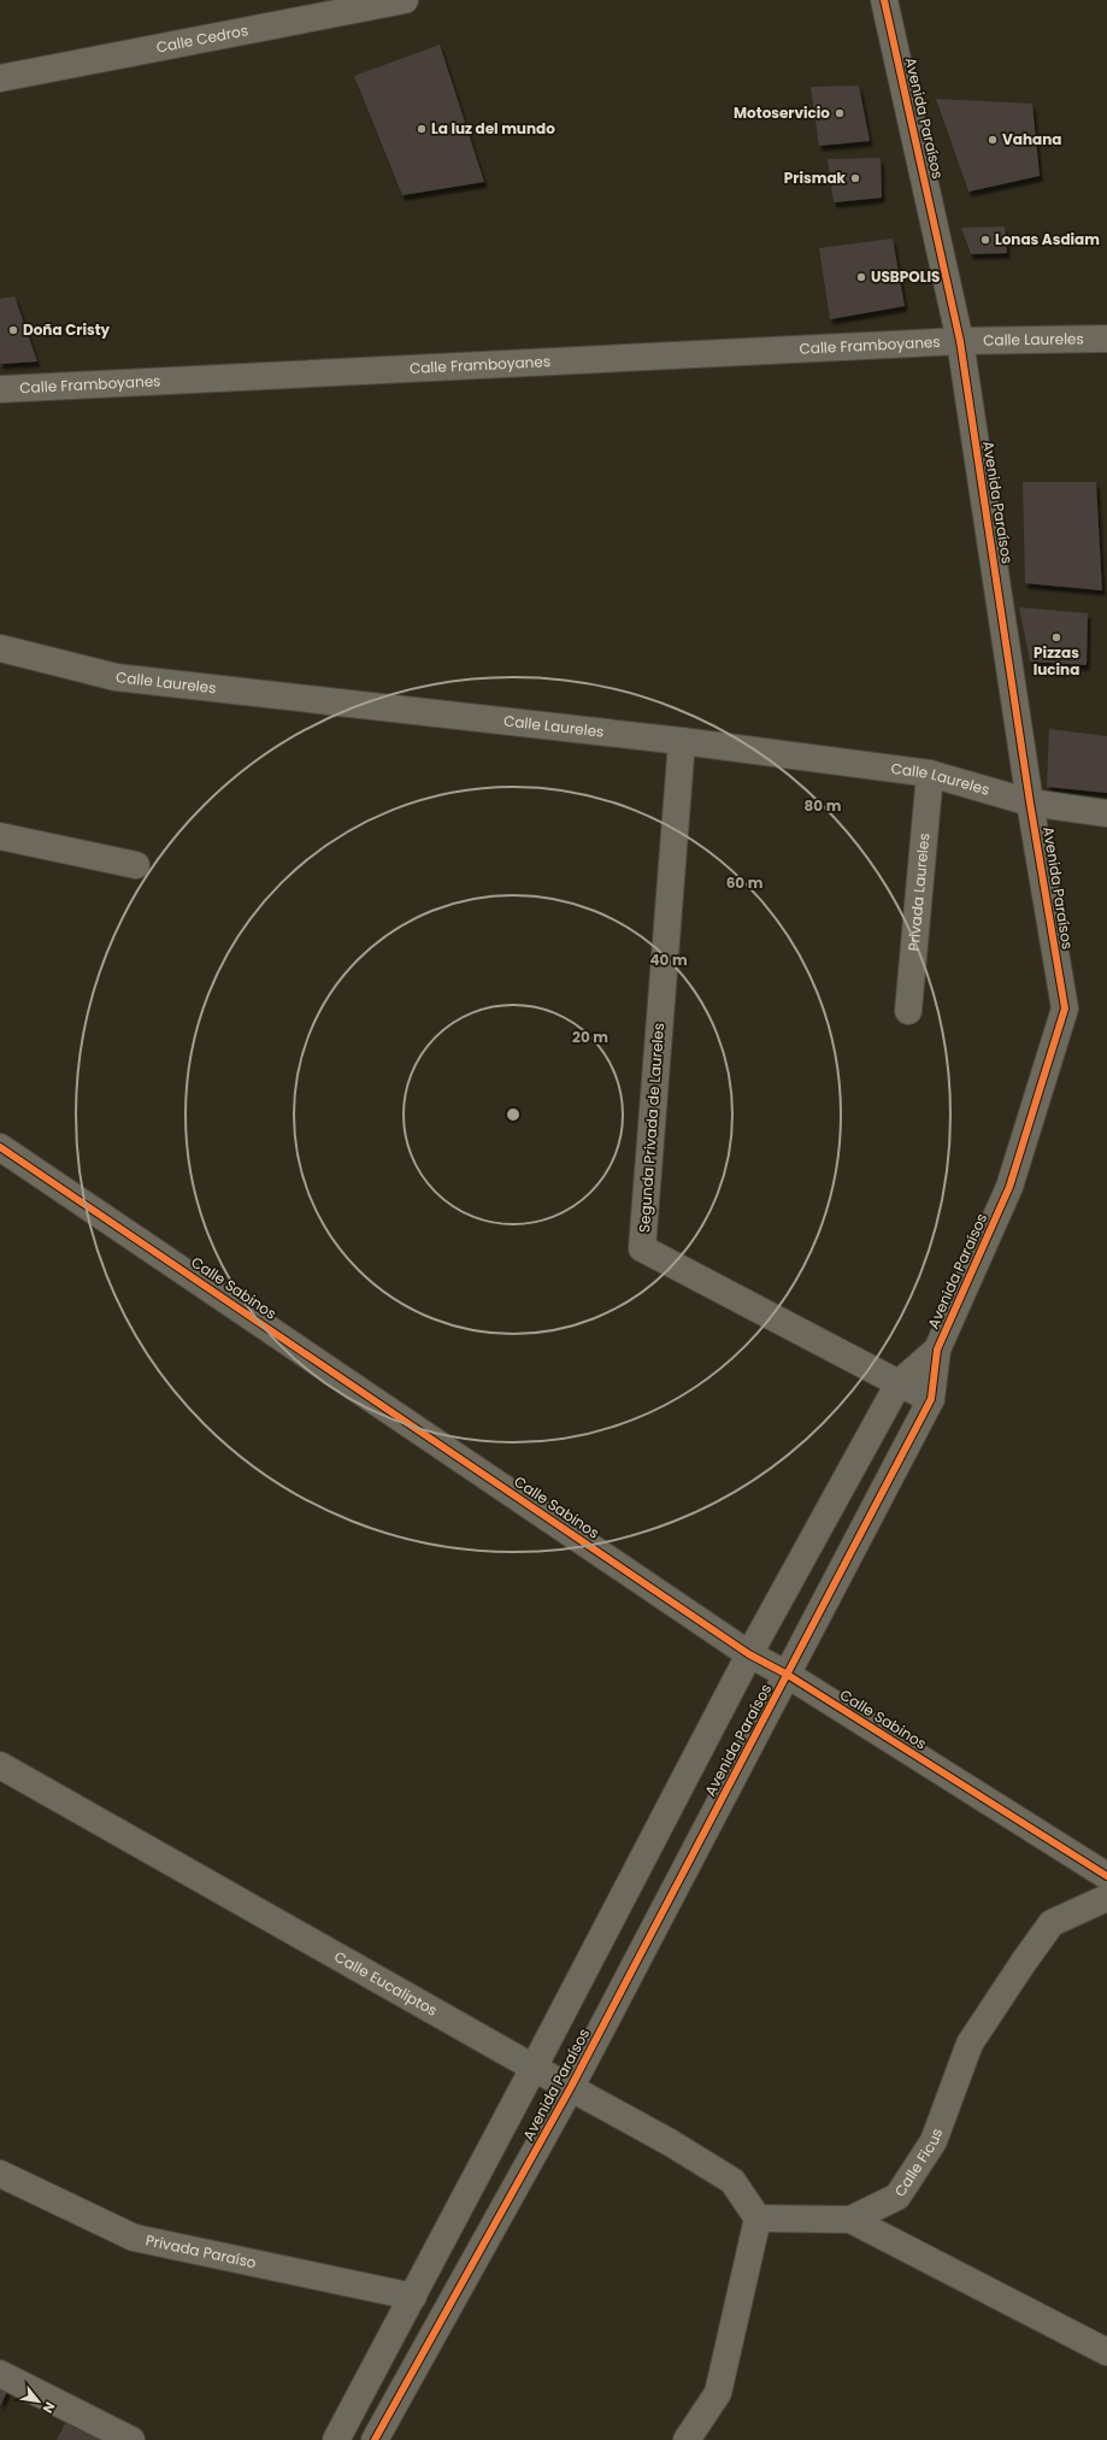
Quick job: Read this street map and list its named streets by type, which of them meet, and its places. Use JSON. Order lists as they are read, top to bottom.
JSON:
{
  "streets": {
    "street": [
      "Calle Cedros",
      "Avenida Paraísos",
      "Calle Laureles",
      "Calle Framboyanes",
      "Privada Laureles",
      "Segunda Privada de Laureles",
      "Calle Sabinos",
      "Calle Eucaliptos",
      "Calle Ficus",
      "Privada Paraíso"
    ]
  },
  "crossings": [
    ["Avenida Paraísos", "Calle Laureles"],
    ["Avenida Paraísos", "Calle Framboyanes"],
    ["Avenida Paraísos", "Segunda Privada de Laureles"],
    ["Avenida Paraísos", "Calle Sabinos"],
    ["Avenida Paraísos", "Calle Eucaliptos"],
    ["Avenida Paraísos", "Privada Paraíso"],
    ["Calle Laureles", "Calle Framboyanes"],
    ["Calle Laureles", "Privada Laureles"],
    ["Calle Laureles", "Segunda Privada de Laureles"],
    ["Calle Eucaliptos", "Calle Ficus"]
  ],
  "places": [
    "Motoservicio",
    "La luz del mundo",
    "Vahana",
    "Prismak",
    "Lonas Asdiam",
    "USBPOLIS",
    "Doña Cristy",
    "Pizzas lucina"
  ],
  "north": "bottom right",
  "rings": [
    "80 m",
    "60 m",
    "40 m",
    "20 m"
  ]
}
